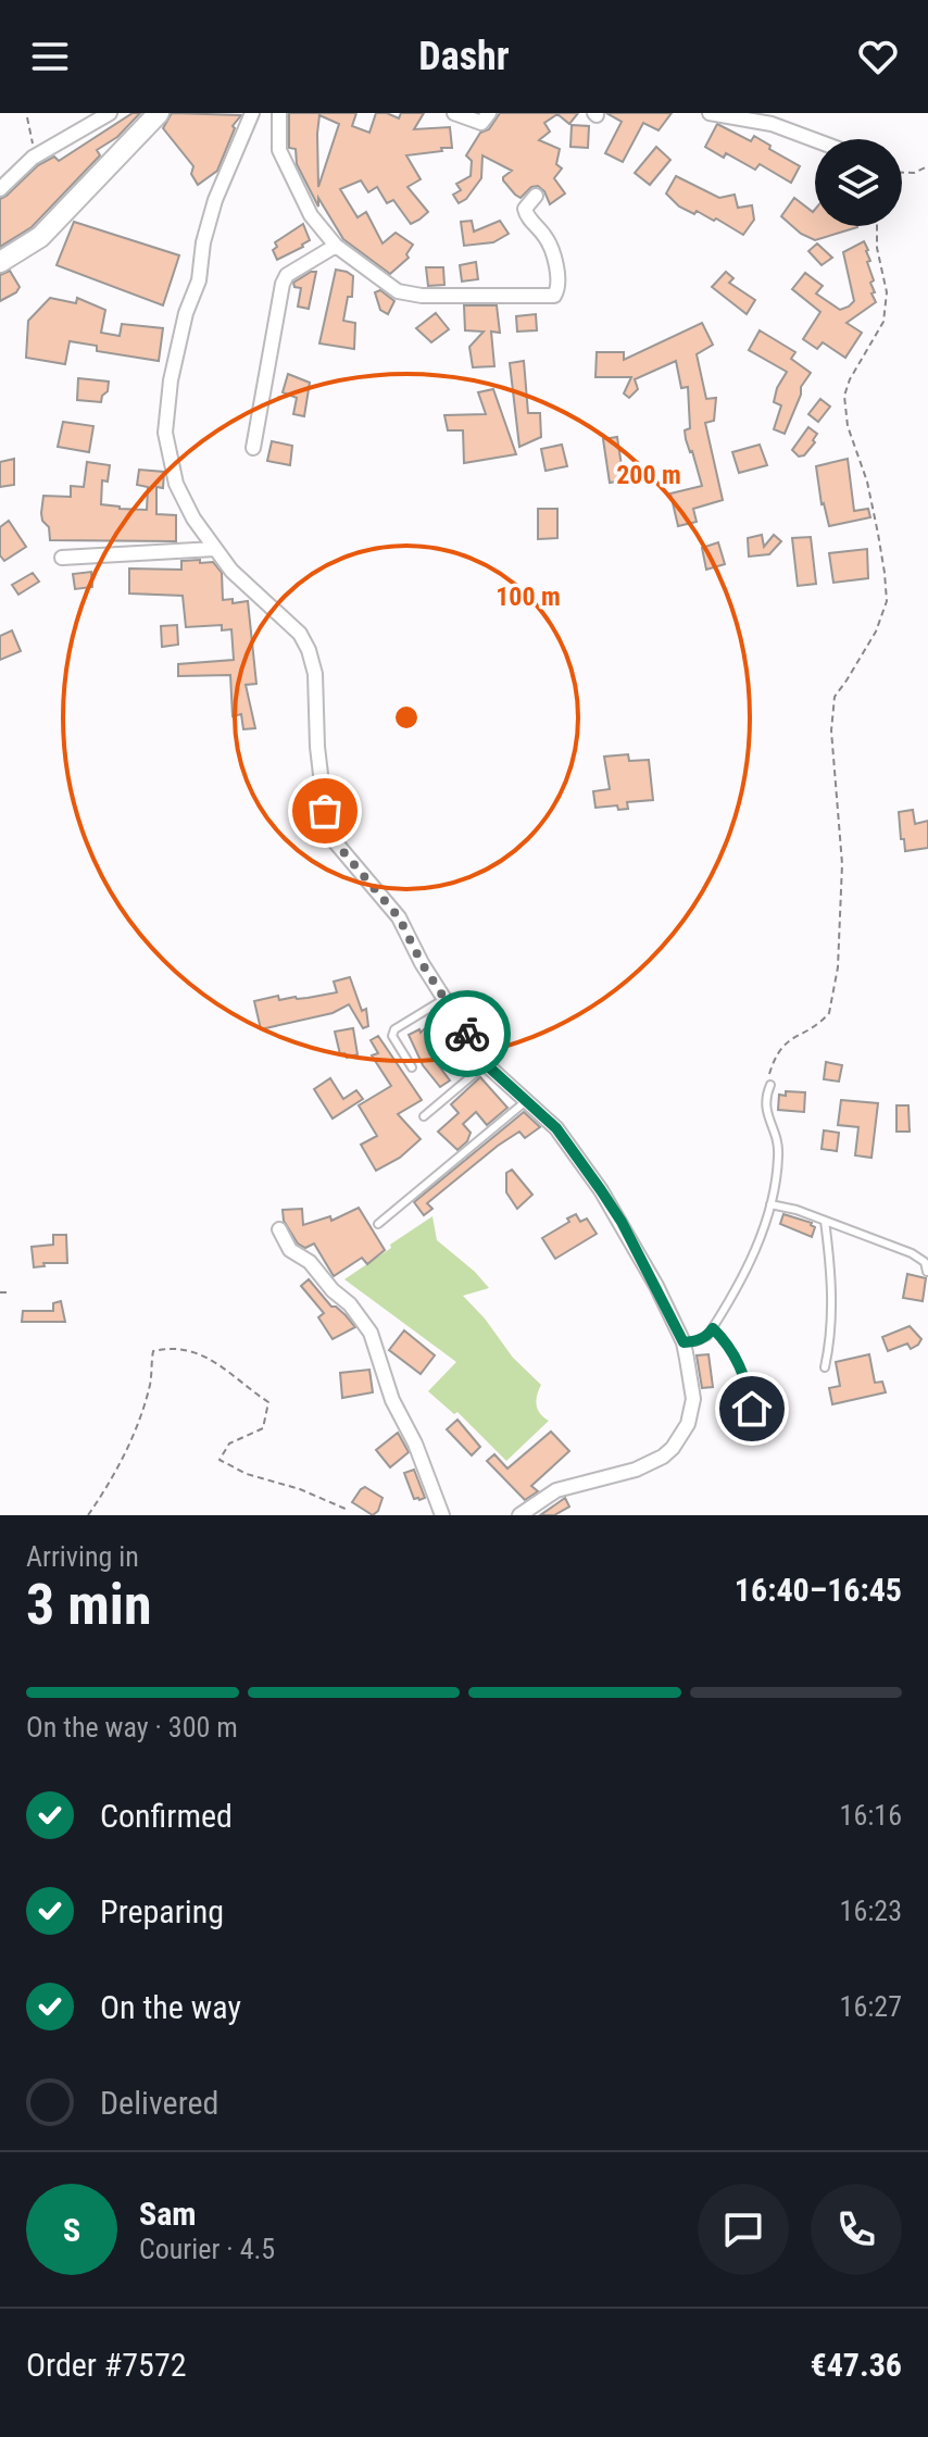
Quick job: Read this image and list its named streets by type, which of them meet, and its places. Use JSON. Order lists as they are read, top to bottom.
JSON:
{
  "page": {
    "header": "Dashr",
    "heading": ["3 min", "Arriving in", "16:40–16:45"],
    "panel": [
      "Sam",
      "Courier · 4.5",
      "Order #7572",
      "€47.36"
    ],
    "bar": "On the way · 300 m",
    "list": [
      ["Confirmed", "16:16"],
      ["Preparing", "16:23"],
      ["On the way", "16:27"],
      "Delivered"
    ],
    "round": "S"
  },
  "rings": ["200 m", "100 m"]
}
